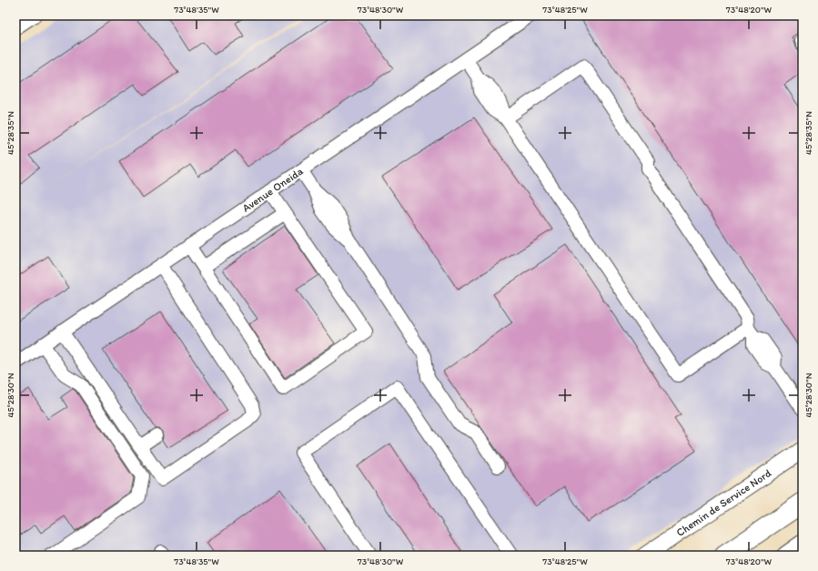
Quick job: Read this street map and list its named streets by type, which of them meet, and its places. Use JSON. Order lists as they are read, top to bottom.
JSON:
{
  "streets": {
    "main road": ["Chemin de Service Nord"],
    "street": ["Avenue Oneida"]
  },
  "coordinates": [
    "73°48'35\"W",
    "73°48'30\"W",
    "73°48'25\"W",
    "73°48'20\"W",
    "45°28'35\"N",
    "45°28'30\"N"
  ]
}
